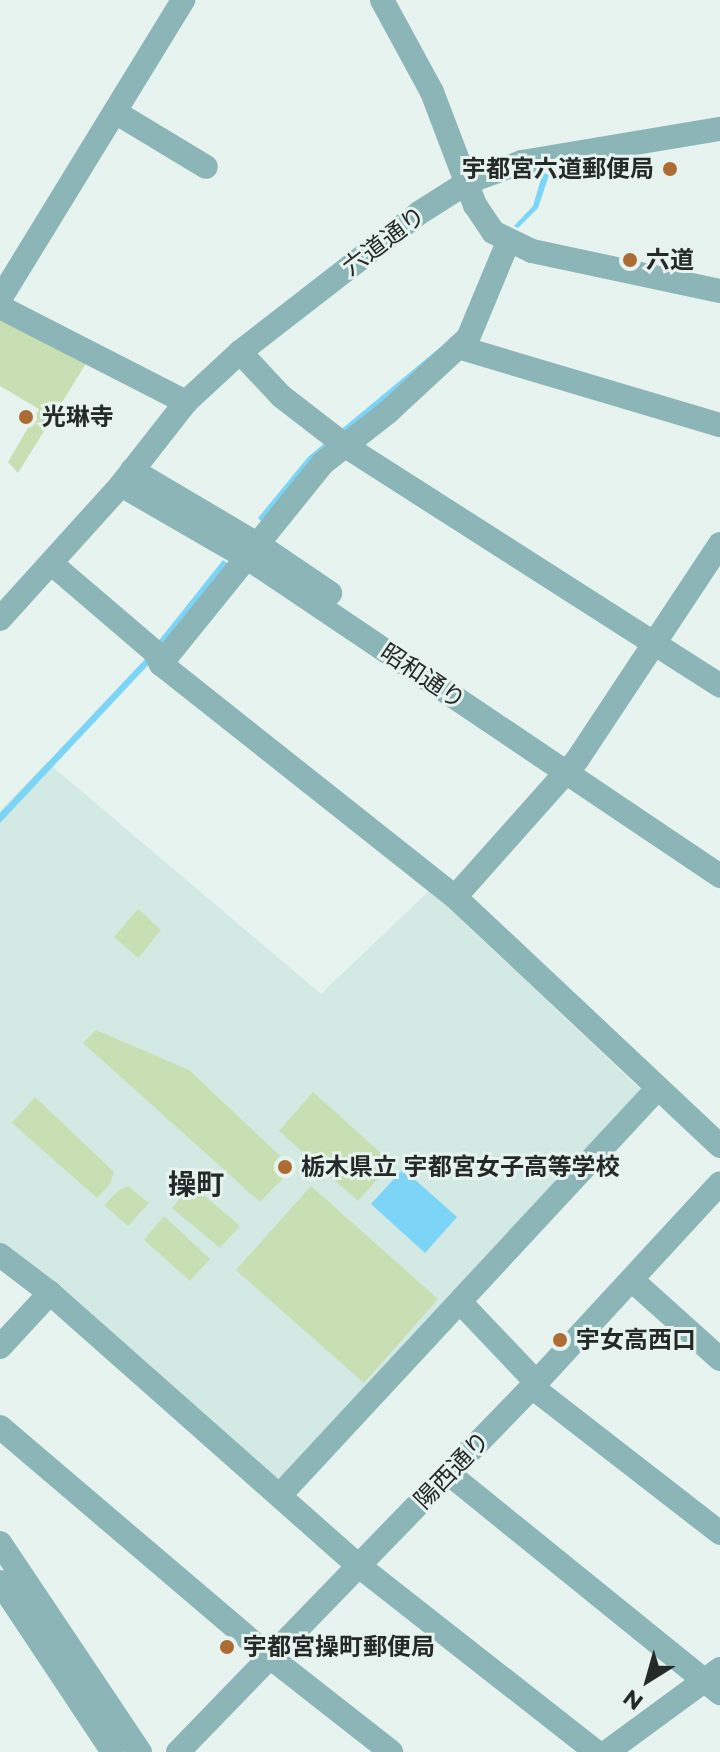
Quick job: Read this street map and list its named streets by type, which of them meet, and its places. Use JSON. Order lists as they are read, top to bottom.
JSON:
{
  "streets": {
    "street": ["六道通り", "昭和通り", "陽西通り"]
  },
  "crossings": [
    ["六道通り", "昭和通り"]
  ],
  "districts": ["操町"],
  "places": [
    "宇都宮六道郵便局",
    "六道",
    "光琳寺",
    "栃木県立 宇都宮女子高等学校",
    "宇女高西口",
    "宇都宮操町郵便局"
  ],
  "north": "bottom left"
}
